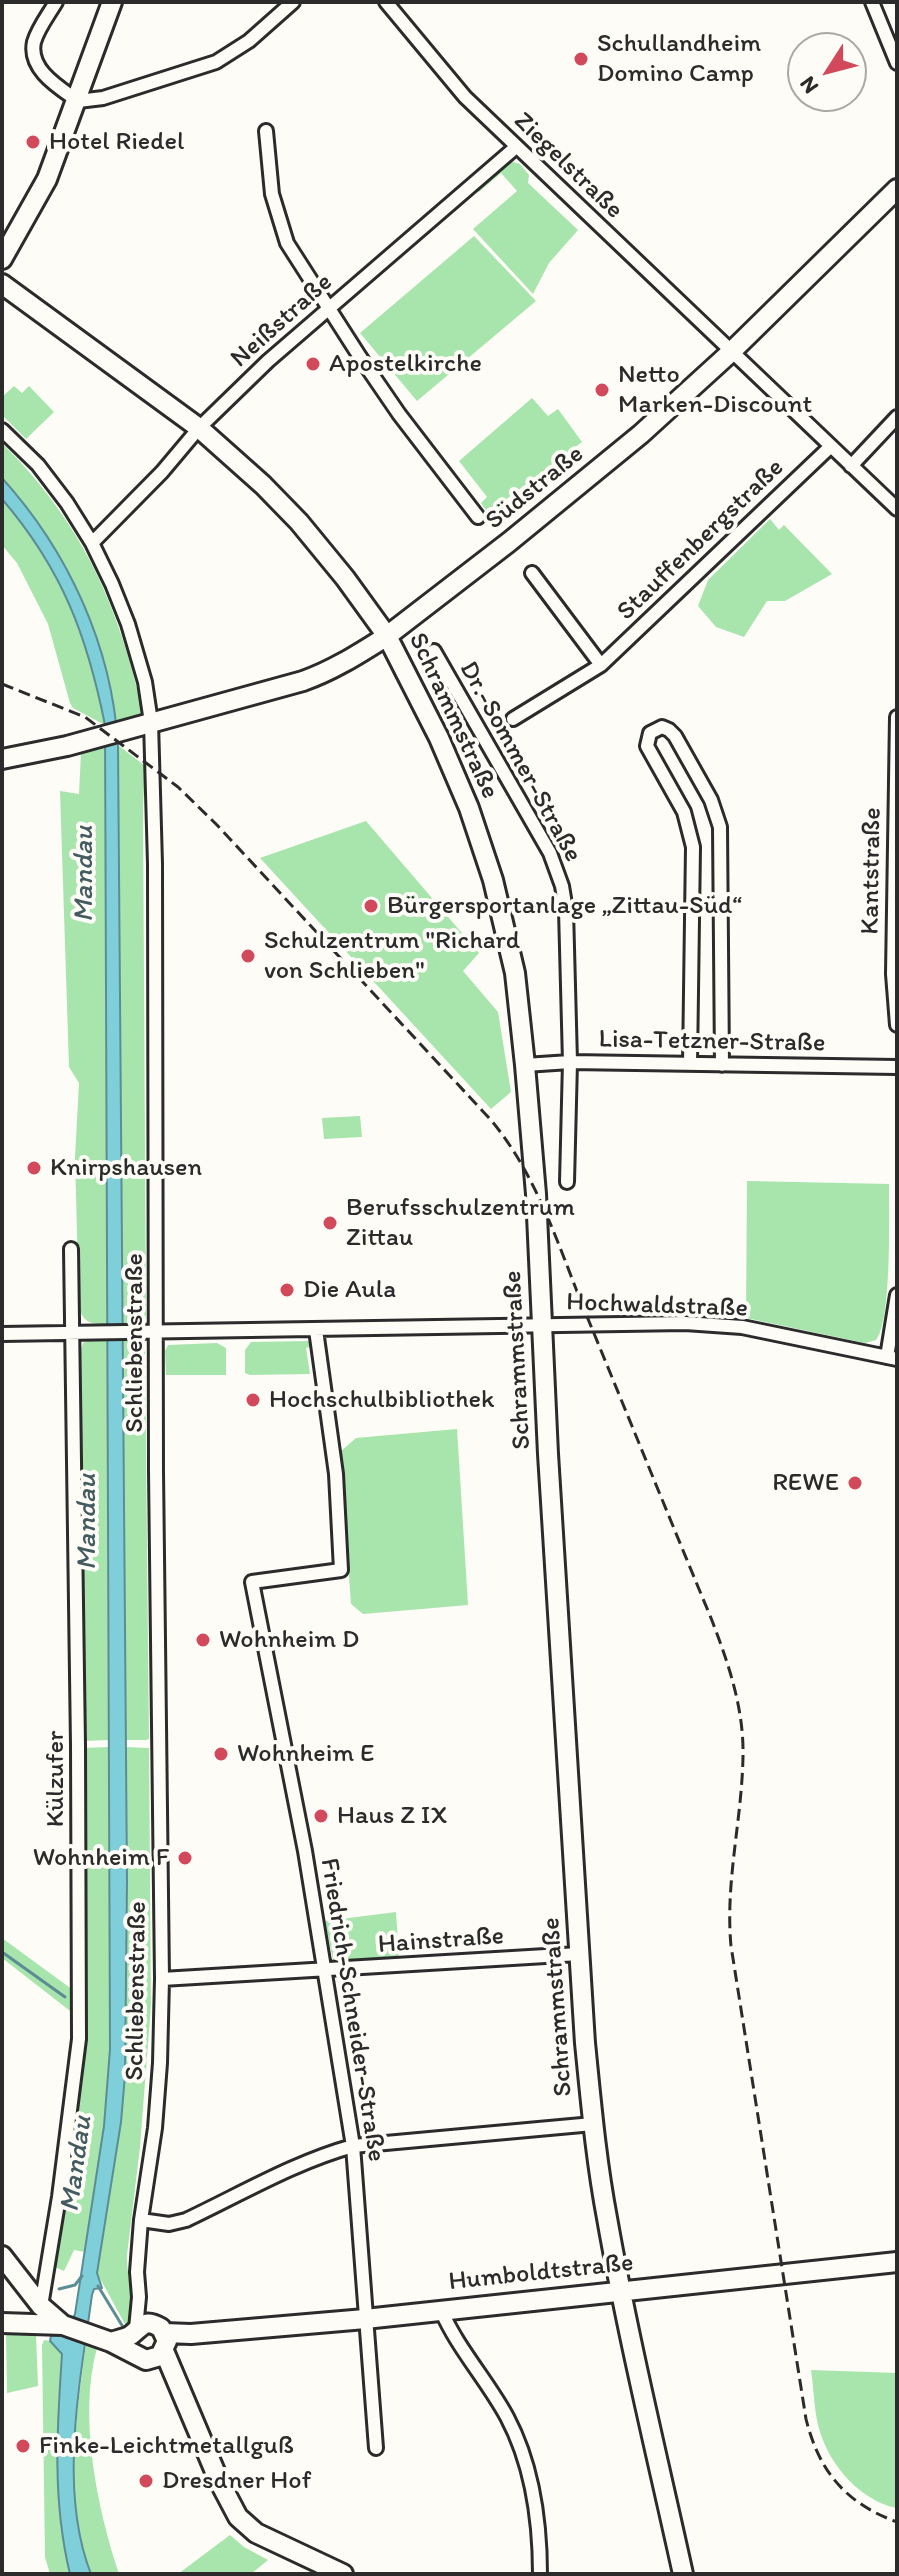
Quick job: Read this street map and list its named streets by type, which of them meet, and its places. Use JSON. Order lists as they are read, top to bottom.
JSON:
{
  "streets": {
    "main road": ["Südstraße", "Schrammstraße", "Humboldtstraße"],
    "street": [
      "Ziegelstraße",
      "Neißstraße",
      "Stauffenbergstraße",
      "Dr.-Sommer-Straße",
      "Kantstraße",
      "Lisa-Tetzner-Straße",
      "Hochwaldstraße",
      "Schliebenstraße",
      "Külzufer",
      "Hainstraße",
      "Friedrich-Schneider-Straße"
    ]
  },
  "crossings": [
    ["Ziegelstraße", "Neißstraße"],
    ["Ziegelstraße", "Südstraße"],
    ["Ziegelstraße", "Stauffenbergstraße"],
    ["Neißstraße", "Schrammstraße"],
    ["Neißstraße", "Schliebenstraße"],
    ["Südstraße", "Schrammstraße"],
    ["Südstraße", "Schliebenstraße"],
    ["Schrammstraße", "Lisa-Tetzner-Straße"],
    ["Schrammstraße", "Hochwaldstraße"],
    ["Schrammstraße", "Hainstraße"],
    ["Schrammstraße", "Humboldtstraße"],
    ["Dr.-Sommer-Straße", "Lisa-Tetzner-Straße"],
    ["Hochwaldstraße", "Schliebenstraße"],
    ["Hochwaldstraße", "Külzufer"],
    ["Hochwaldstraße", "Friedrich-Schneider-Straße"],
    ["Schliebenstraße", "Hainstraße"],
    ["Schliebenstraße", "Humboldtstraße"],
    ["Hainstraße", "Friedrich-Schneider-Straße"],
    ["Friedrich-Schneider-Straße", "Humboldtstraße"]
  ],
  "water": ["Mandau"],
  "places": [
    "Schullandheim Domino Camp",
    "Hotel Riedel",
    "Apostelkirche",
    "Netto Marken-Discount",
    "Bürgersportanlage „Zittau-Süd“",
    "Schulzentrum \"Richard von Schlieben\"",
    "Knirpshausen",
    "Berufsschulzentrum Zittau",
    "Die Aula",
    "Hochschulbibliothek",
    "REWE",
    "Wohnheim D",
    "Wohnheim E",
    "Haus Z IX",
    "Wohnheim F",
    "Finke-Leichtmetallguß",
    "Dresdner Hof"
  ],
  "north": "bottom left"
}
